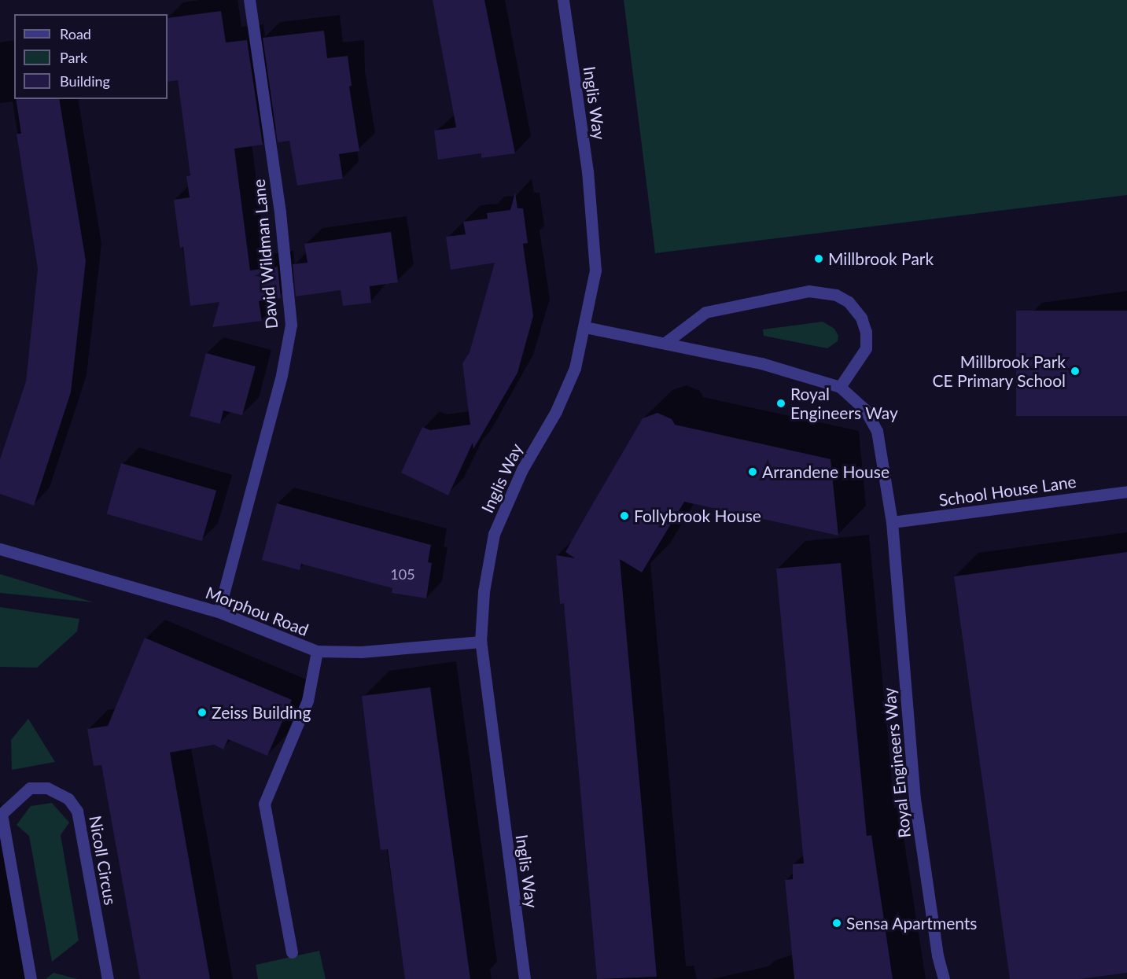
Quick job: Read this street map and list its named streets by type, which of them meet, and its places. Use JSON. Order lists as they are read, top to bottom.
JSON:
{
  "streets": {
    "street": [
      "Inglis Way",
      "David Wildman Lane",
      "School House Lane",
      "Morphou Road",
      "Royal Engineers Way",
      "Nicoll Circus"
    ]
  },
  "crossings": [
    ["Inglis Way", "Morphou Road"],
    ["Inglis Way", "Royal Engineers Way"],
    ["David Wildman Lane", "Morphou Road"],
    ["School House Lane", "Royal Engineers Way"]
  ],
  "places": [
    "Millbrook Park",
    "Millbrook Park CE Primary School",
    "Royal Engineers Way",
    "Arrandene House",
    "Follybrook House",
    "Zeiss Building",
    "Sensa Apartments"
  ],
  "house_numbers": ["105"],
  "legend": ["Road", "Park", "Building"]
}
